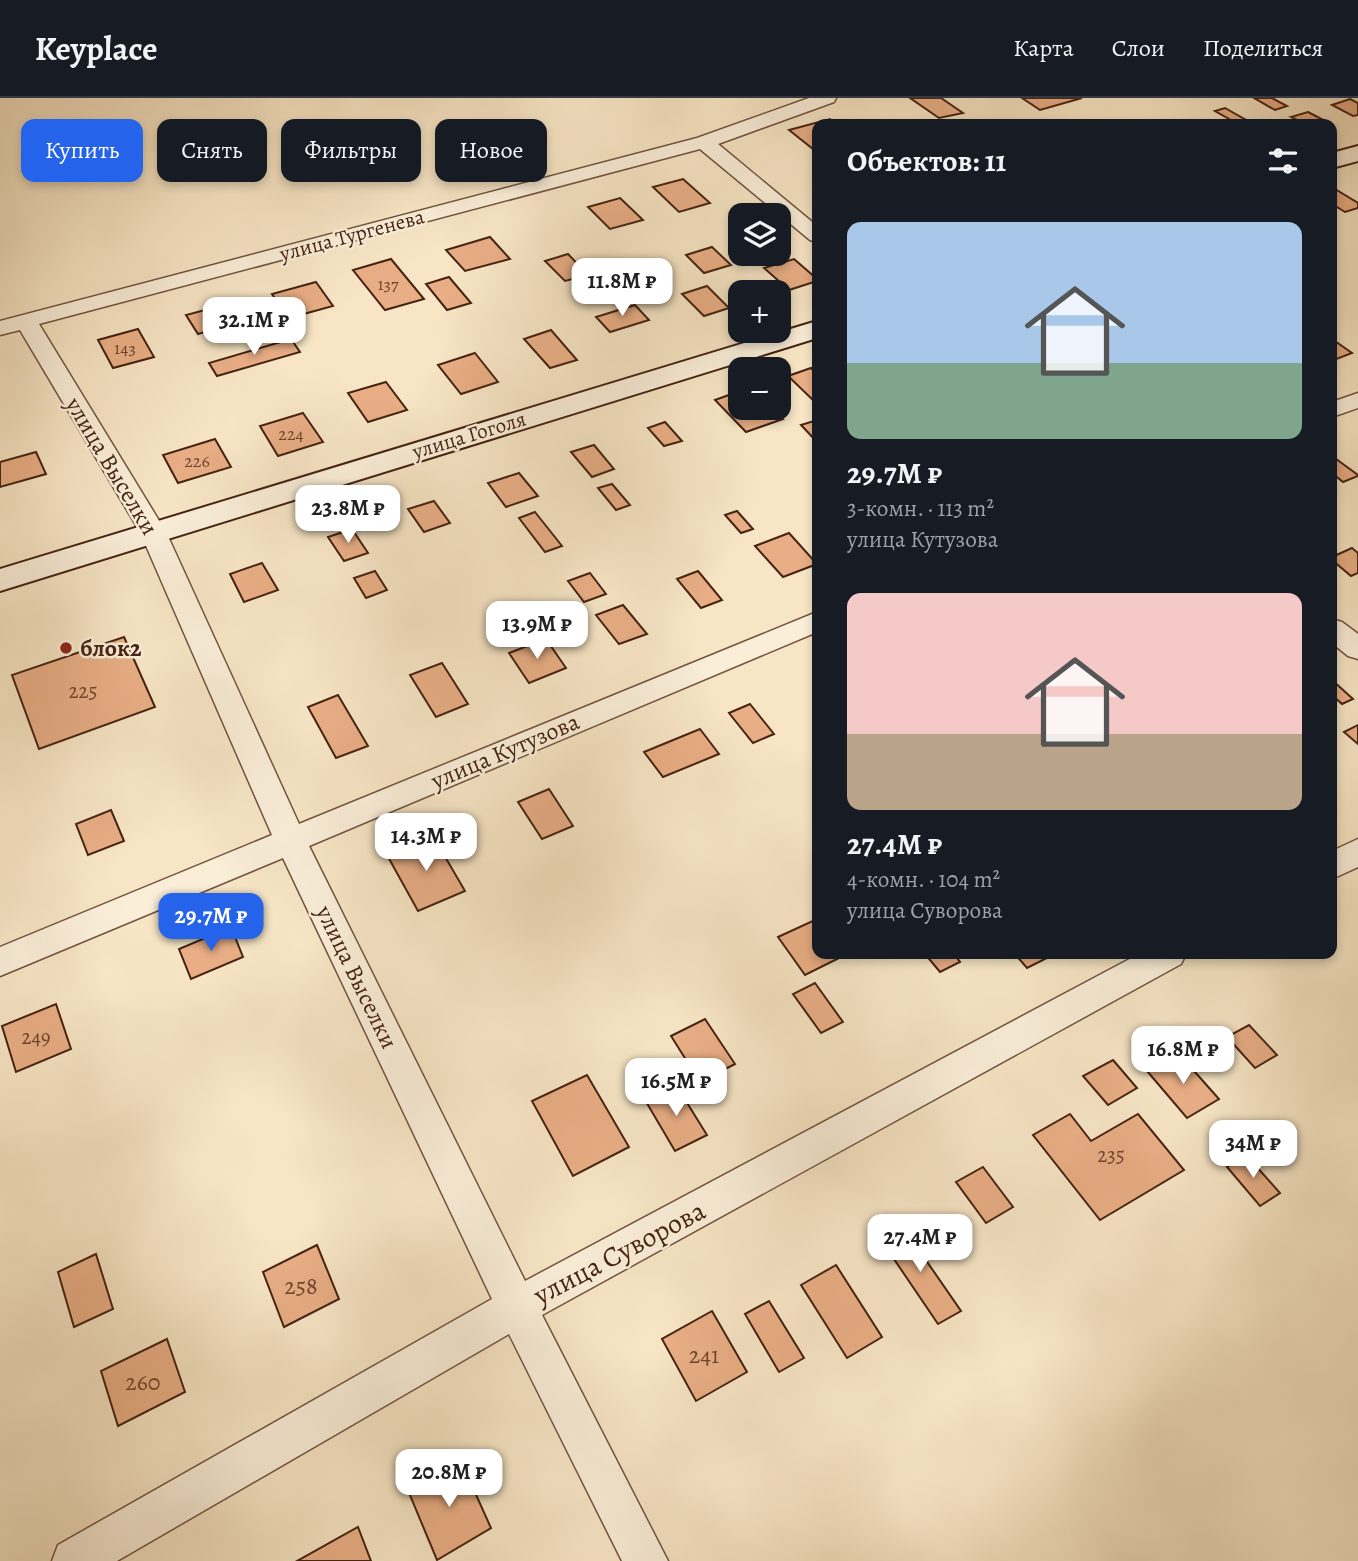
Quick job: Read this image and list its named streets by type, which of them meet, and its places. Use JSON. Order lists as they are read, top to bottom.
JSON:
{
  "streets": {
    "main road": ["улица Гоголя"],
    "street": [
      "улица Тургенева",
      "улица Выселки",
      "улица Кутузова",
      "улица Суворова"
    ]
  },
  "crossings": [
    ["улица Тургенева", "улица Выселки"],
    ["улица Гоголя", "улица Выселки"],
    ["улица Выселки", "улица Кутузова"],
    ["улица Выселки", "улица Суворова"]
  ],
  "places": ["блок2"],
  "house_numbers": [
    "137",
    "143",
    "224",
    "226",
    "225",
    "249",
    "235",
    "258",
    "241",
    "260"
  ],
  "page": {
    "header": "Keyplace",
    "nav": ["Карта", "Слои", "Поделиться"],
    "chip": [
      "Купить",
      "Снять",
      "Фильтры",
      "Новое"
    ],
    "heading": "Объектов: 11",
    "map_buttons": ["+", "−"],
    "list": [
      {
        "name": "29.7M ₽",
        "note": "3-комн. · 113 m² · улица Кутузова"
      },
      {
        "name": "27.4M ₽",
        "note": "4-комн. · 104 m² · улица Суворова"
      }
    ],
    "price": [
      "11.8M ₽",
      "32.1M ₽",
      "23.8M ₽",
      "13.9M ₽",
      "14.3M ₽",
      "29.7M ₽",
      "16.8M ₽",
      "16.5M ₽",
      "34M ₽",
      "27.4M ₽",
      "20.8M ₽"
    ]
  }
}
